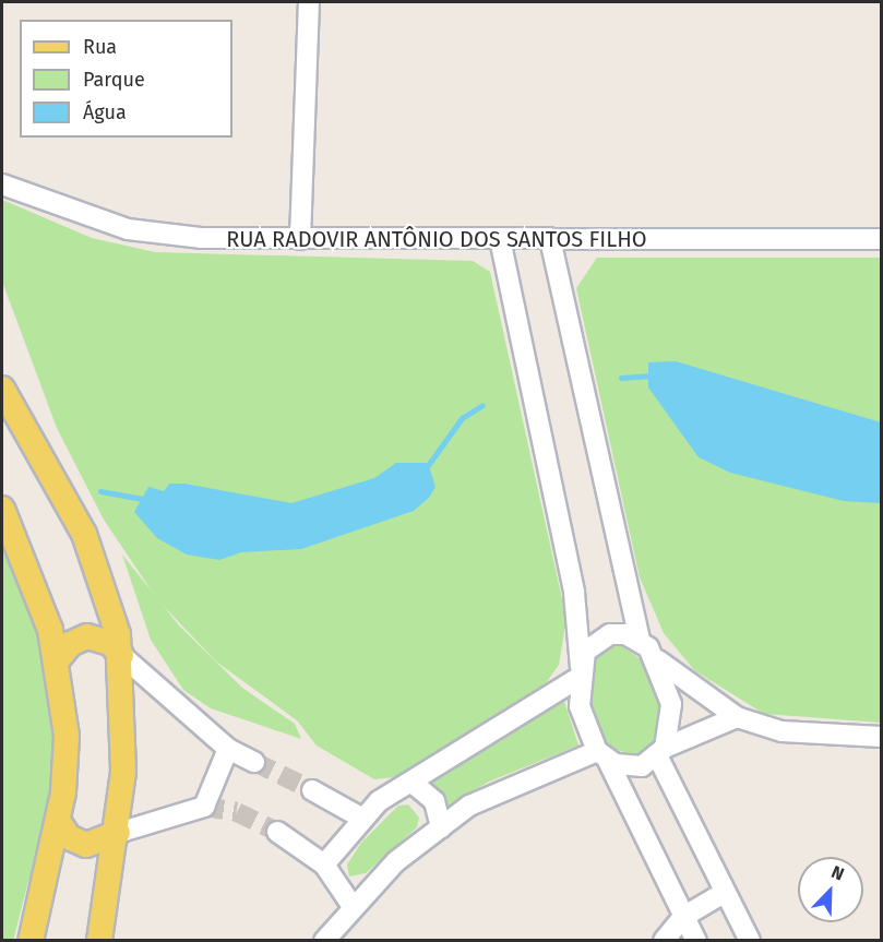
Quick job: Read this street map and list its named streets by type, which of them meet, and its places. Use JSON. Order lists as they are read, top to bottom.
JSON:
{
  "streets": {
    "street": ["RUA RADOVIR ANTÔNIO DOS SANTOS FILHO"]
  },
  "legend": ["Rua", "Parque", "Água"],
  "north": "top right"
}
